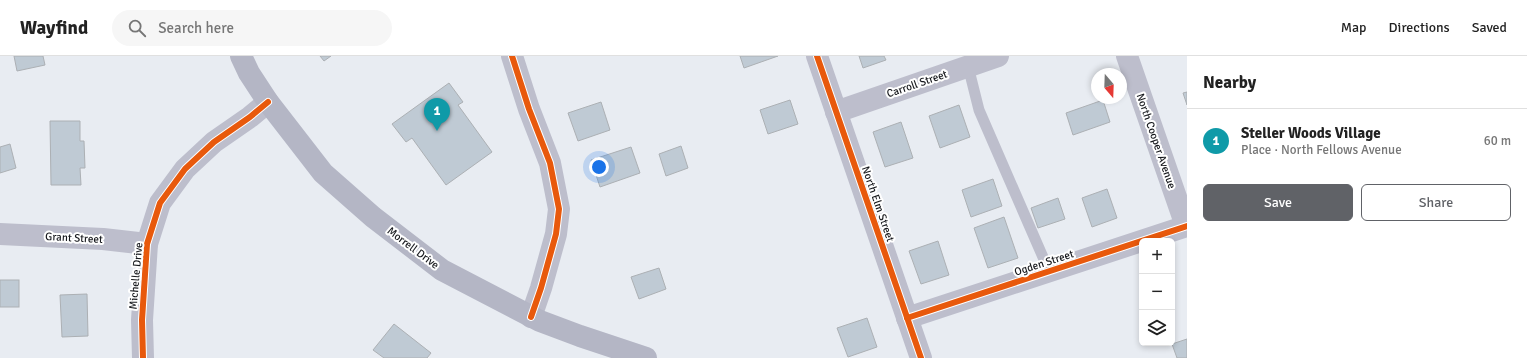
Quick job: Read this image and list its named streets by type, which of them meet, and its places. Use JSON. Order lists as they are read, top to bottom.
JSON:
{
  "streets": {
    "main road": ["Morrell Drive"],
    "street": [
      "Carroll Street",
      "North Cooper Avenue",
      "North Elm Street",
      "Grant Street",
      "Ogden Street",
      "Michelle Drive"
    ]
  },
  "crossings": [
    ["Carroll Street", "North Elm Street"],
    ["North Cooper Avenue", "Ogden Street"],
    ["North Elm Street", "Ogden Street"],
    ["Grant Street", "Michelle Drive"],
    ["Morrell Drive", "Michelle Drive"]
  ],
  "north": "bottom",
  "page": {
    "header": "Wayfind",
    "search": "Search here",
    "nav": ["Map", "Directions", "Saved"],
    "heading": "Nearby",
    "pins": "1",
    "list": [
      {
        "mark": "1",
        "name": "Steller Woods Village",
        "note": "Place · North Fellows Avenue",
        "value": "60 m"
      }
    ],
    "buttons": ["Save", "Share"],
    "map_buttons": ["+", "−"]
  }
}
